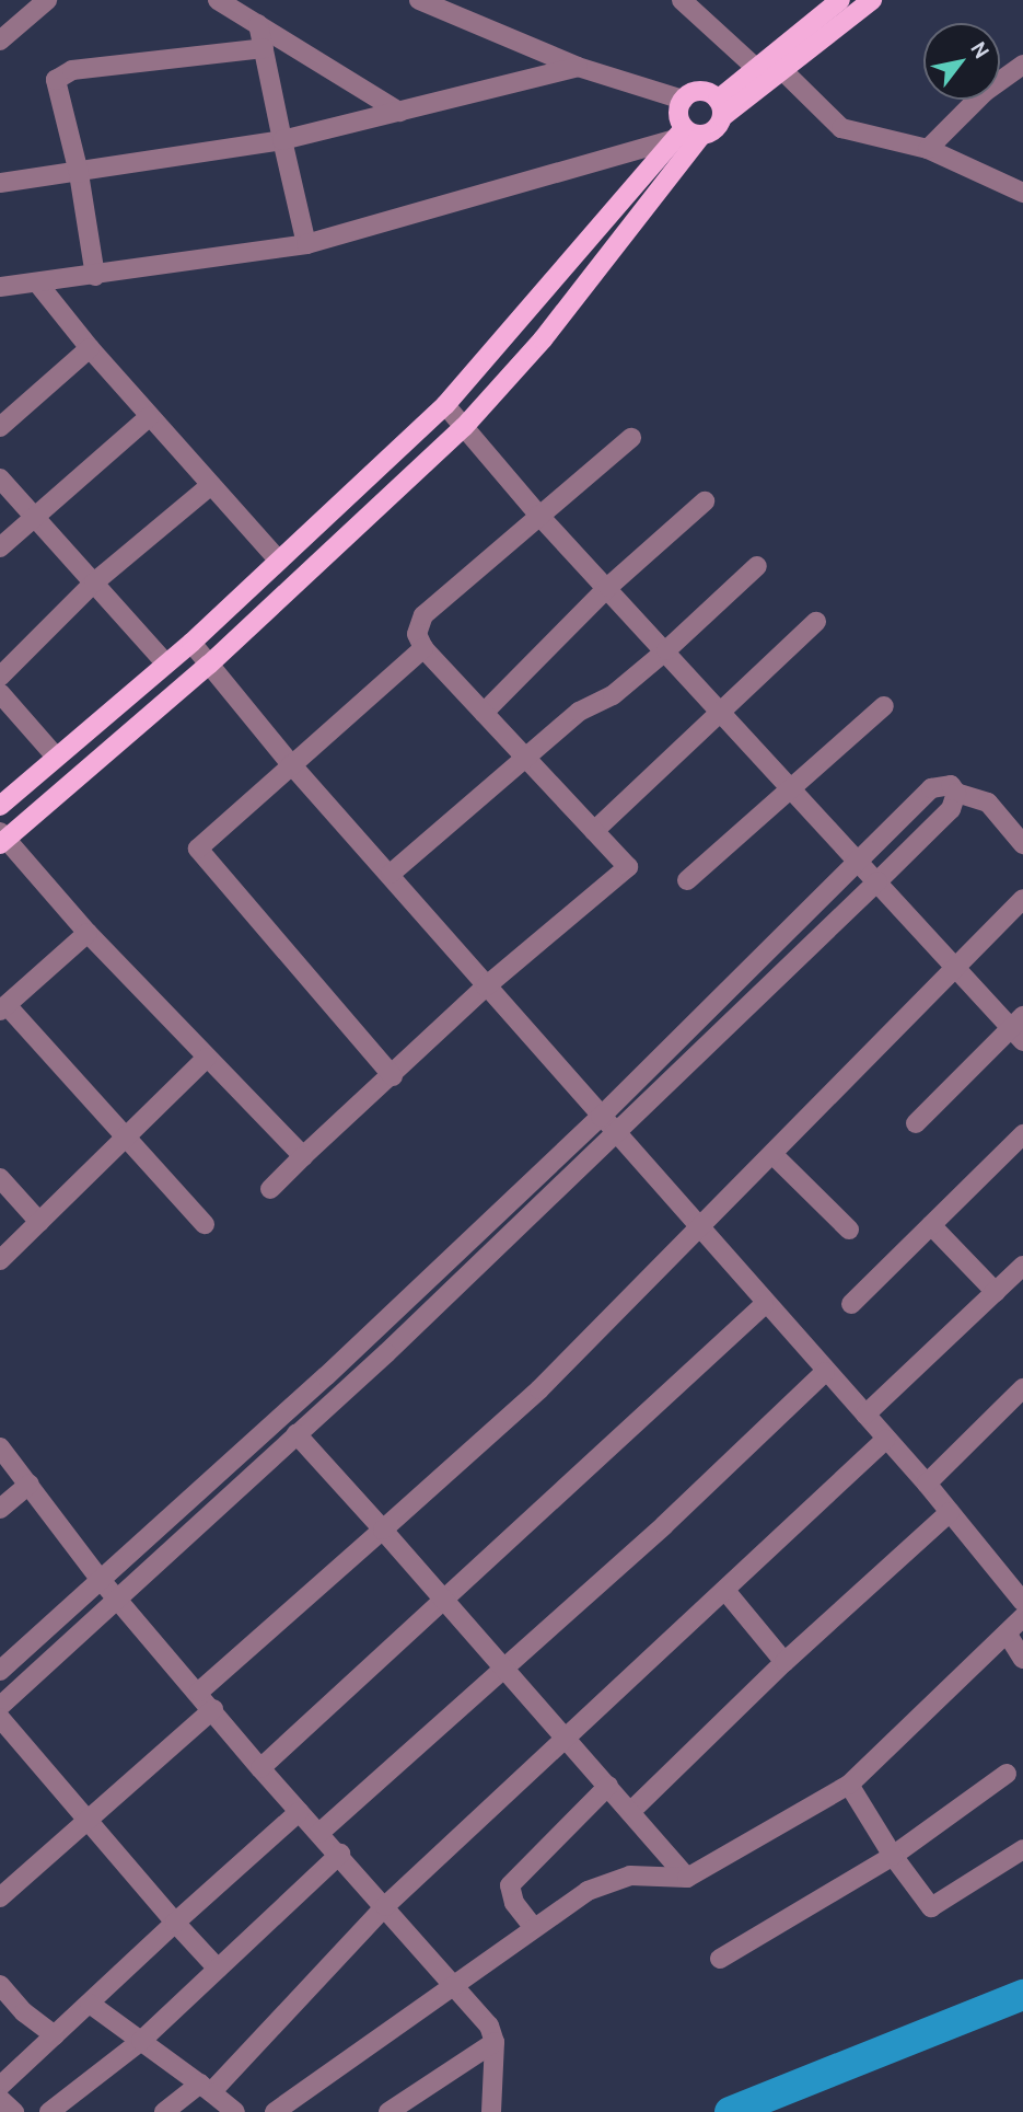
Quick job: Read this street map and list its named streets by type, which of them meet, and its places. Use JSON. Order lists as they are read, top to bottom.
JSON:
{
  "north": "top right"
}
